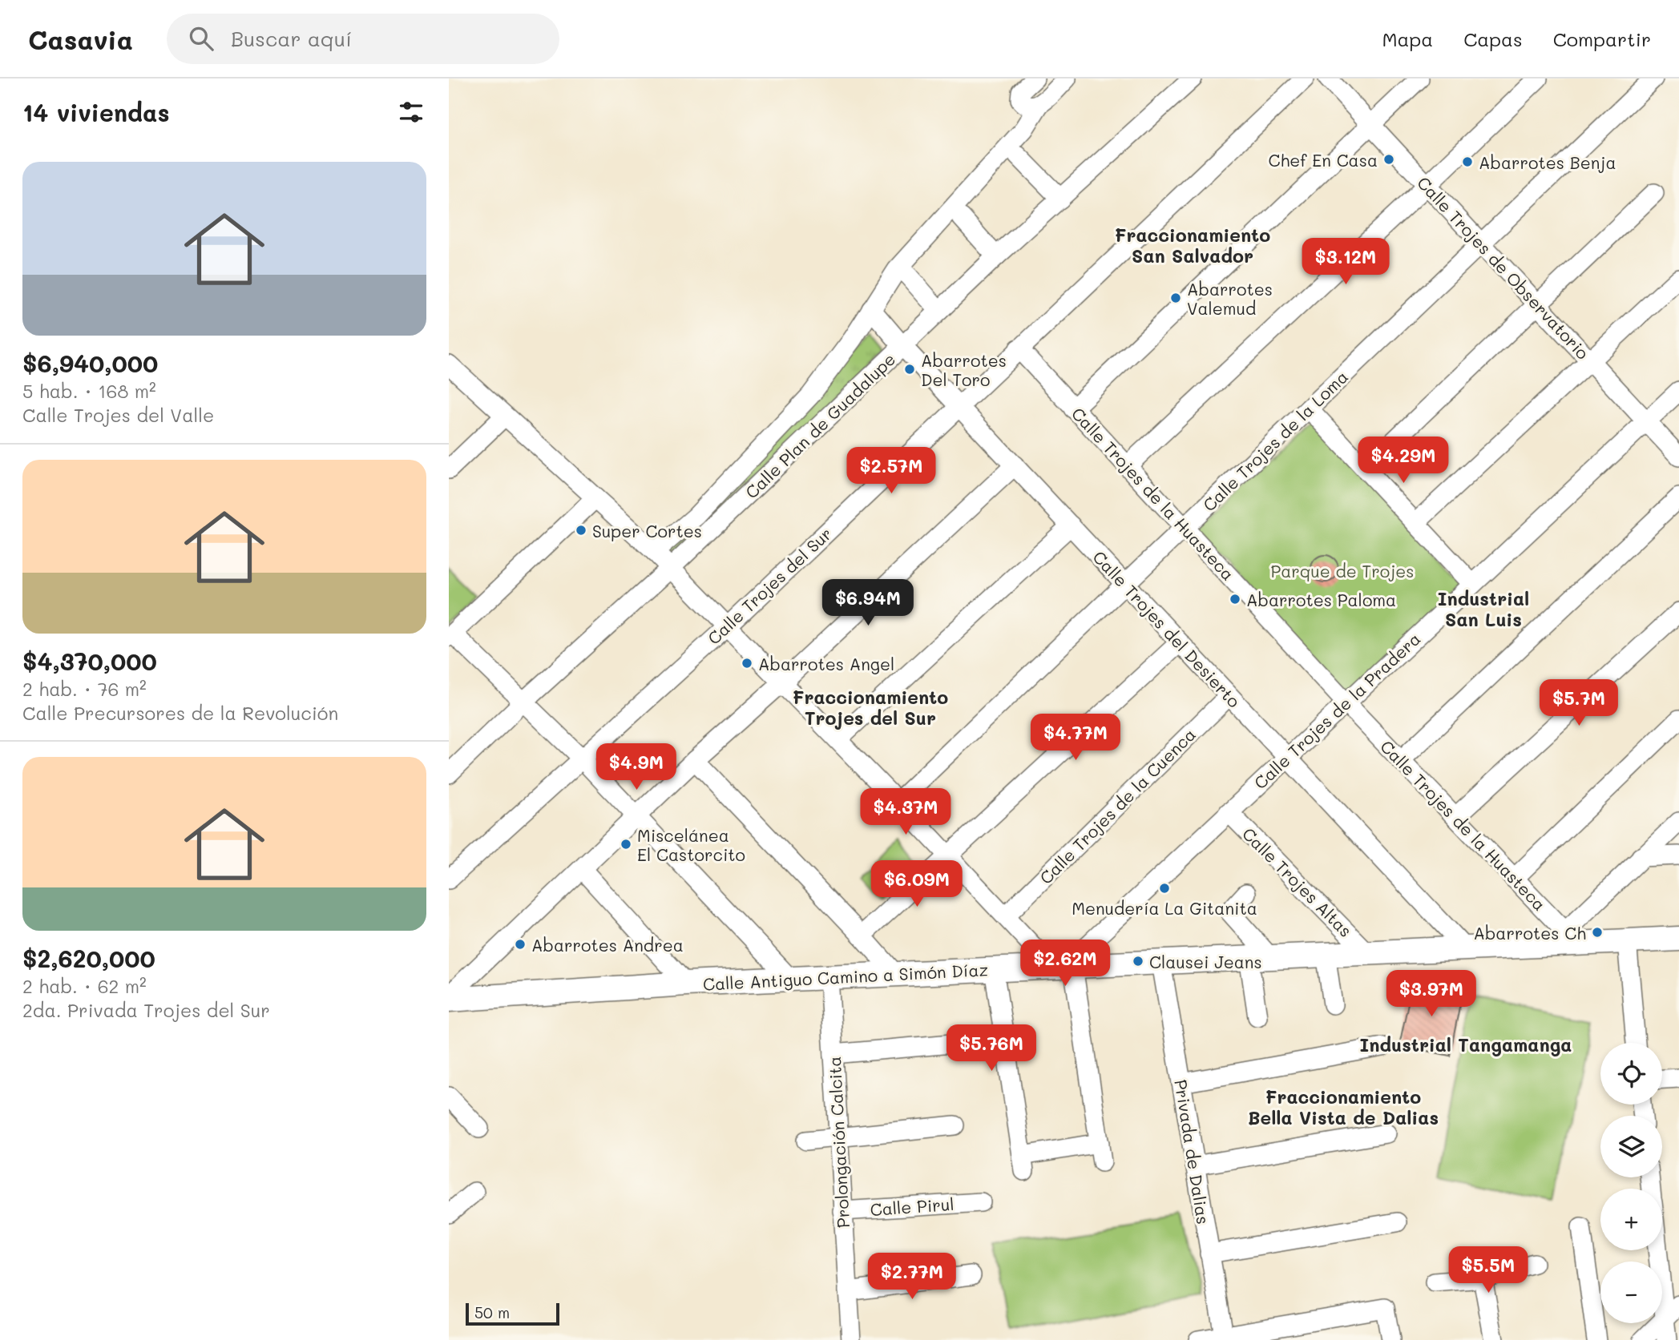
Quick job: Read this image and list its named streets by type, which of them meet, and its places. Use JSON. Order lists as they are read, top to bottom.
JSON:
{
  "streets": {
    "main road": ["Calle Antiguo Camino a Simón Díaz"],
    "street": [
      "Calle Trojes de Observatorio",
      "Calle Plan de Guadalupe",
      "Calle Trojes de la Loma",
      "Calle Trojes de la Huasteca",
      "Calle Trojes del Sur",
      "Calle Trojes del Desierto",
      "Calle Trojes de la Pradera",
      "Calle Trojes de la Cuenca",
      "Calle Trojes Altas",
      "Prolongación Calcita",
      "Privada de Dalias",
      "Calle Pirul"
    ]
  },
  "crossings": [
    ["Calle Trojes de Observatorio", "Calle Trojes de la Loma"],
    ["Calle Trojes de Observatorio", "Calle Trojes de la Pradera"],
    ["Calle Plan de Guadalupe", "Calle Trojes del Desierto"],
    ["Calle Trojes de la Loma", "Calle Trojes de la Huasteca"],
    ["Calle Trojes de la Loma", "Calle Trojes del Desierto"],
    ["Calle Trojes de la Huasteca", "Calle Trojes del Sur"],
    ["Calle Trojes de la Huasteca", "Calle Trojes de la Pradera"],
    ["Calle Trojes de la Huasteca", "Calle Antiguo Camino a Simón Díaz"],
    ["Calle Trojes del Sur", "Calle Trojes del Desierto"],
    ["Calle Trojes del Desierto", "Calle Trojes de la Pradera"],
    ["Calle Trojes del Desierto", "Calle Trojes de la Cuenca"],
    ["Calle Trojes del Desierto", "Calle Antiguo Camino a Simón Díaz"],
    ["Calle Trojes de la Pradera", "Calle Trojes Altas"],
    ["Calle Trojes de la Pradera", "Calle Antiguo Camino a Simón Díaz"],
    ["Calle Trojes Altas", "Calle Antiguo Camino a Simón Díaz"],
    ["Calle Antiguo Camino a Simón Díaz", "Prolongación Calcita"],
    ["Calle Antiguo Camino a Simón Díaz", "Privada de Dalias"],
    ["Prolongación Calcita", "Calle Pirul"]
  ],
  "districts": [
    "Fraccionamiento San Salvador",
    "Industrial San Luis",
    "Fraccionamiento Trojes del Sur",
    "Industrial Tangamanga",
    "Fraccionamiento Bella Vista de Dalias"
  ],
  "parks": ["Parque de Trojes"],
  "places": [
    "Chef En Casa",
    "Abarrotes Benja",
    "Abarrotes Valemud",
    "Abarrotes Del Toro",
    "Super Cortes",
    "Abarrotes Paloma",
    "Abarrotes Angel",
    "Miscelánea El Castorcito",
    "Menudería La Gitanita",
    "Abarrotes Ch",
    "Abarrotes Andrea",
    "Clausei Jeans"
  ],
  "scale_bar": "50 m",
  "page": {
    "header": "Casavia",
    "search": "Buscar aquí",
    "nav": ["Mapa", "Capas", "Compartir"],
    "heading": "14 viviendas",
    "list": [
      {
        "name": "$6,940,000",
        "note": "5 hab. · 168 m² · Calle Trojes del Valle"
      },
      {
        "name": "$4,370,000",
        "note": "2 hab. · 76 m² · Calle Precursores de la Revolución"
      },
      {
        "name": "$2,620,000",
        "note": "2 hab. · 62 m² · 2da. Privada Trojes del Sur"
      }
    ],
    "price": [
      "$3.12M",
      "$4.29M",
      "$2.57M",
      "$6.94M",
      "$5.7M",
      "$4.77M",
      "$4.9M",
      "$4.37M",
      "$6.09M",
      "$2.62M",
      "$3.97M",
      "$5.76M",
      "$5.5M",
      "$2.77M"
    ],
    "map_buttons": ["+", "−"],
    "scale": "50 m"
  }
}
